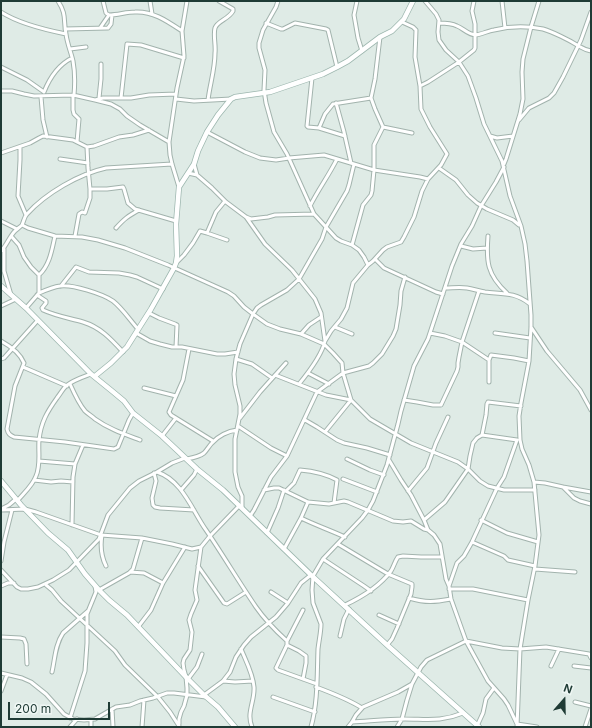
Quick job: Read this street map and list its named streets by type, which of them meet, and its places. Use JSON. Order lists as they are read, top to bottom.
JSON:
{
  "scale_bar": "200 m",
  "north": "top"
}
